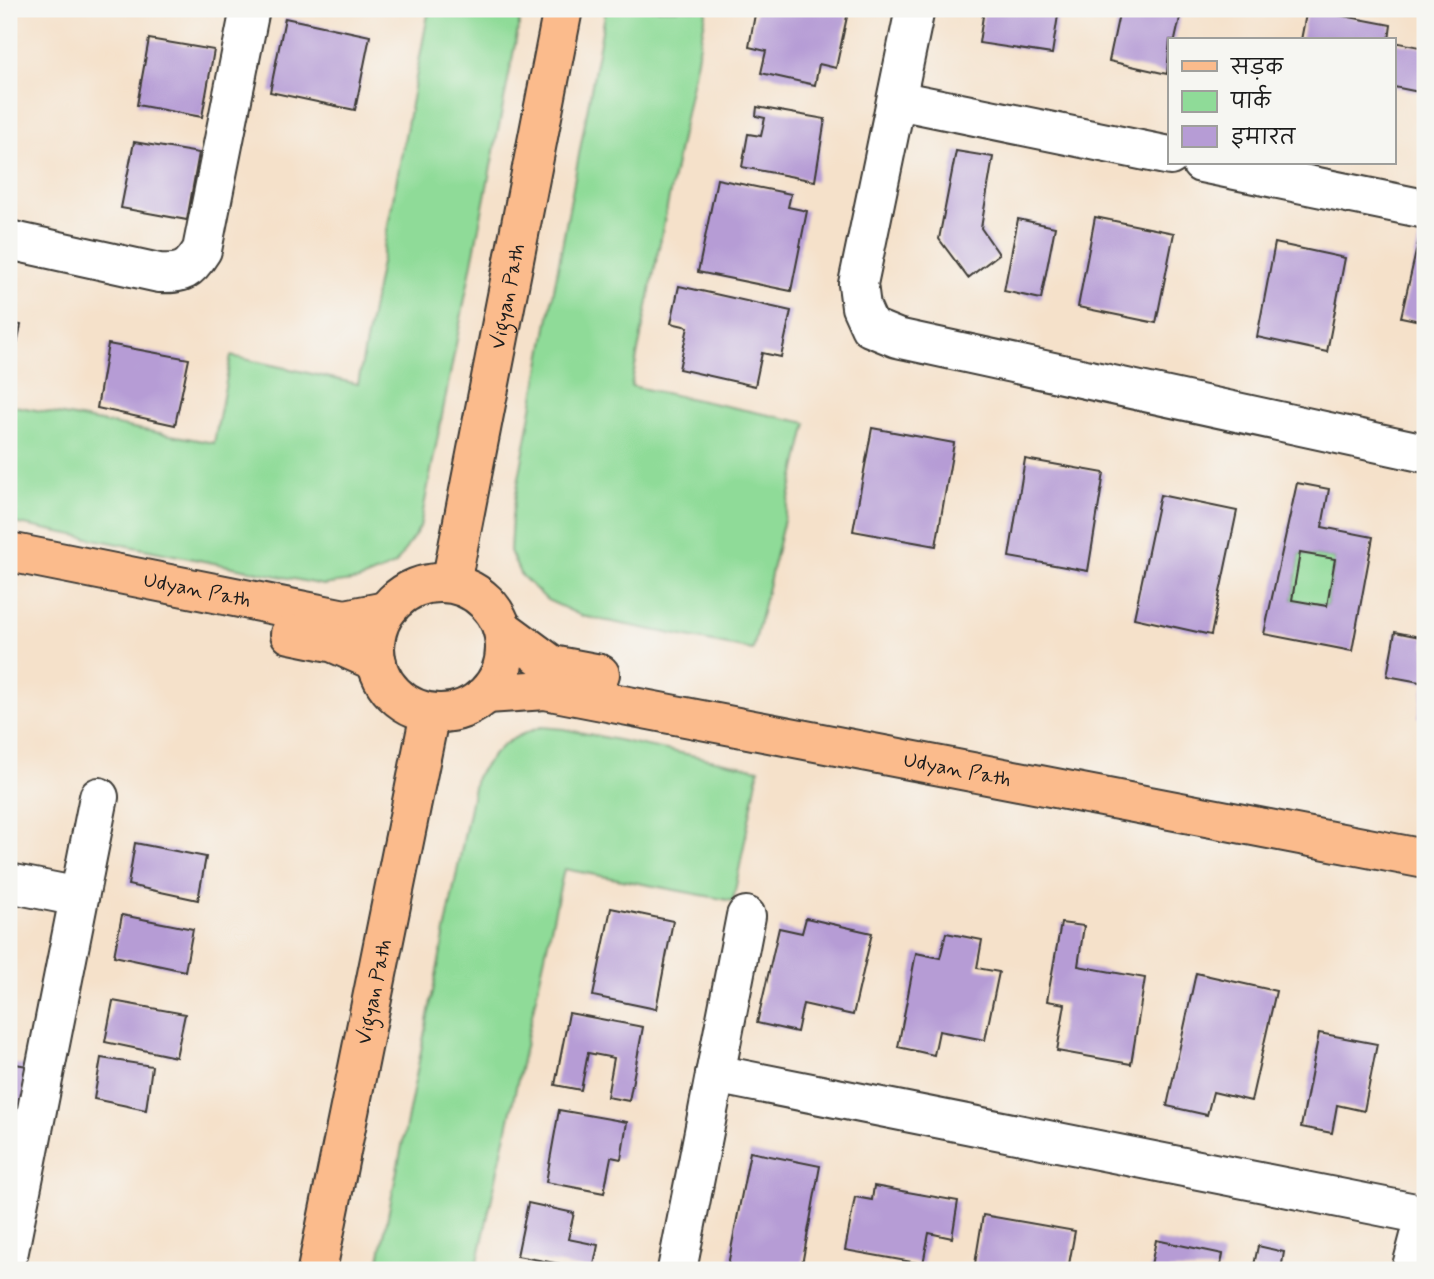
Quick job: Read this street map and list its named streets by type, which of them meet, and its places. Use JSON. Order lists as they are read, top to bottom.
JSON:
{
  "streets": {
    "main road": ["Vigyan Path", "Udyan Path"]
  },
  "crossings": [
    ["Vigyan Path", "Udyan Path"]
  ],
  "legend": ["सड़क", "पार्क", "इमारत"]
}
